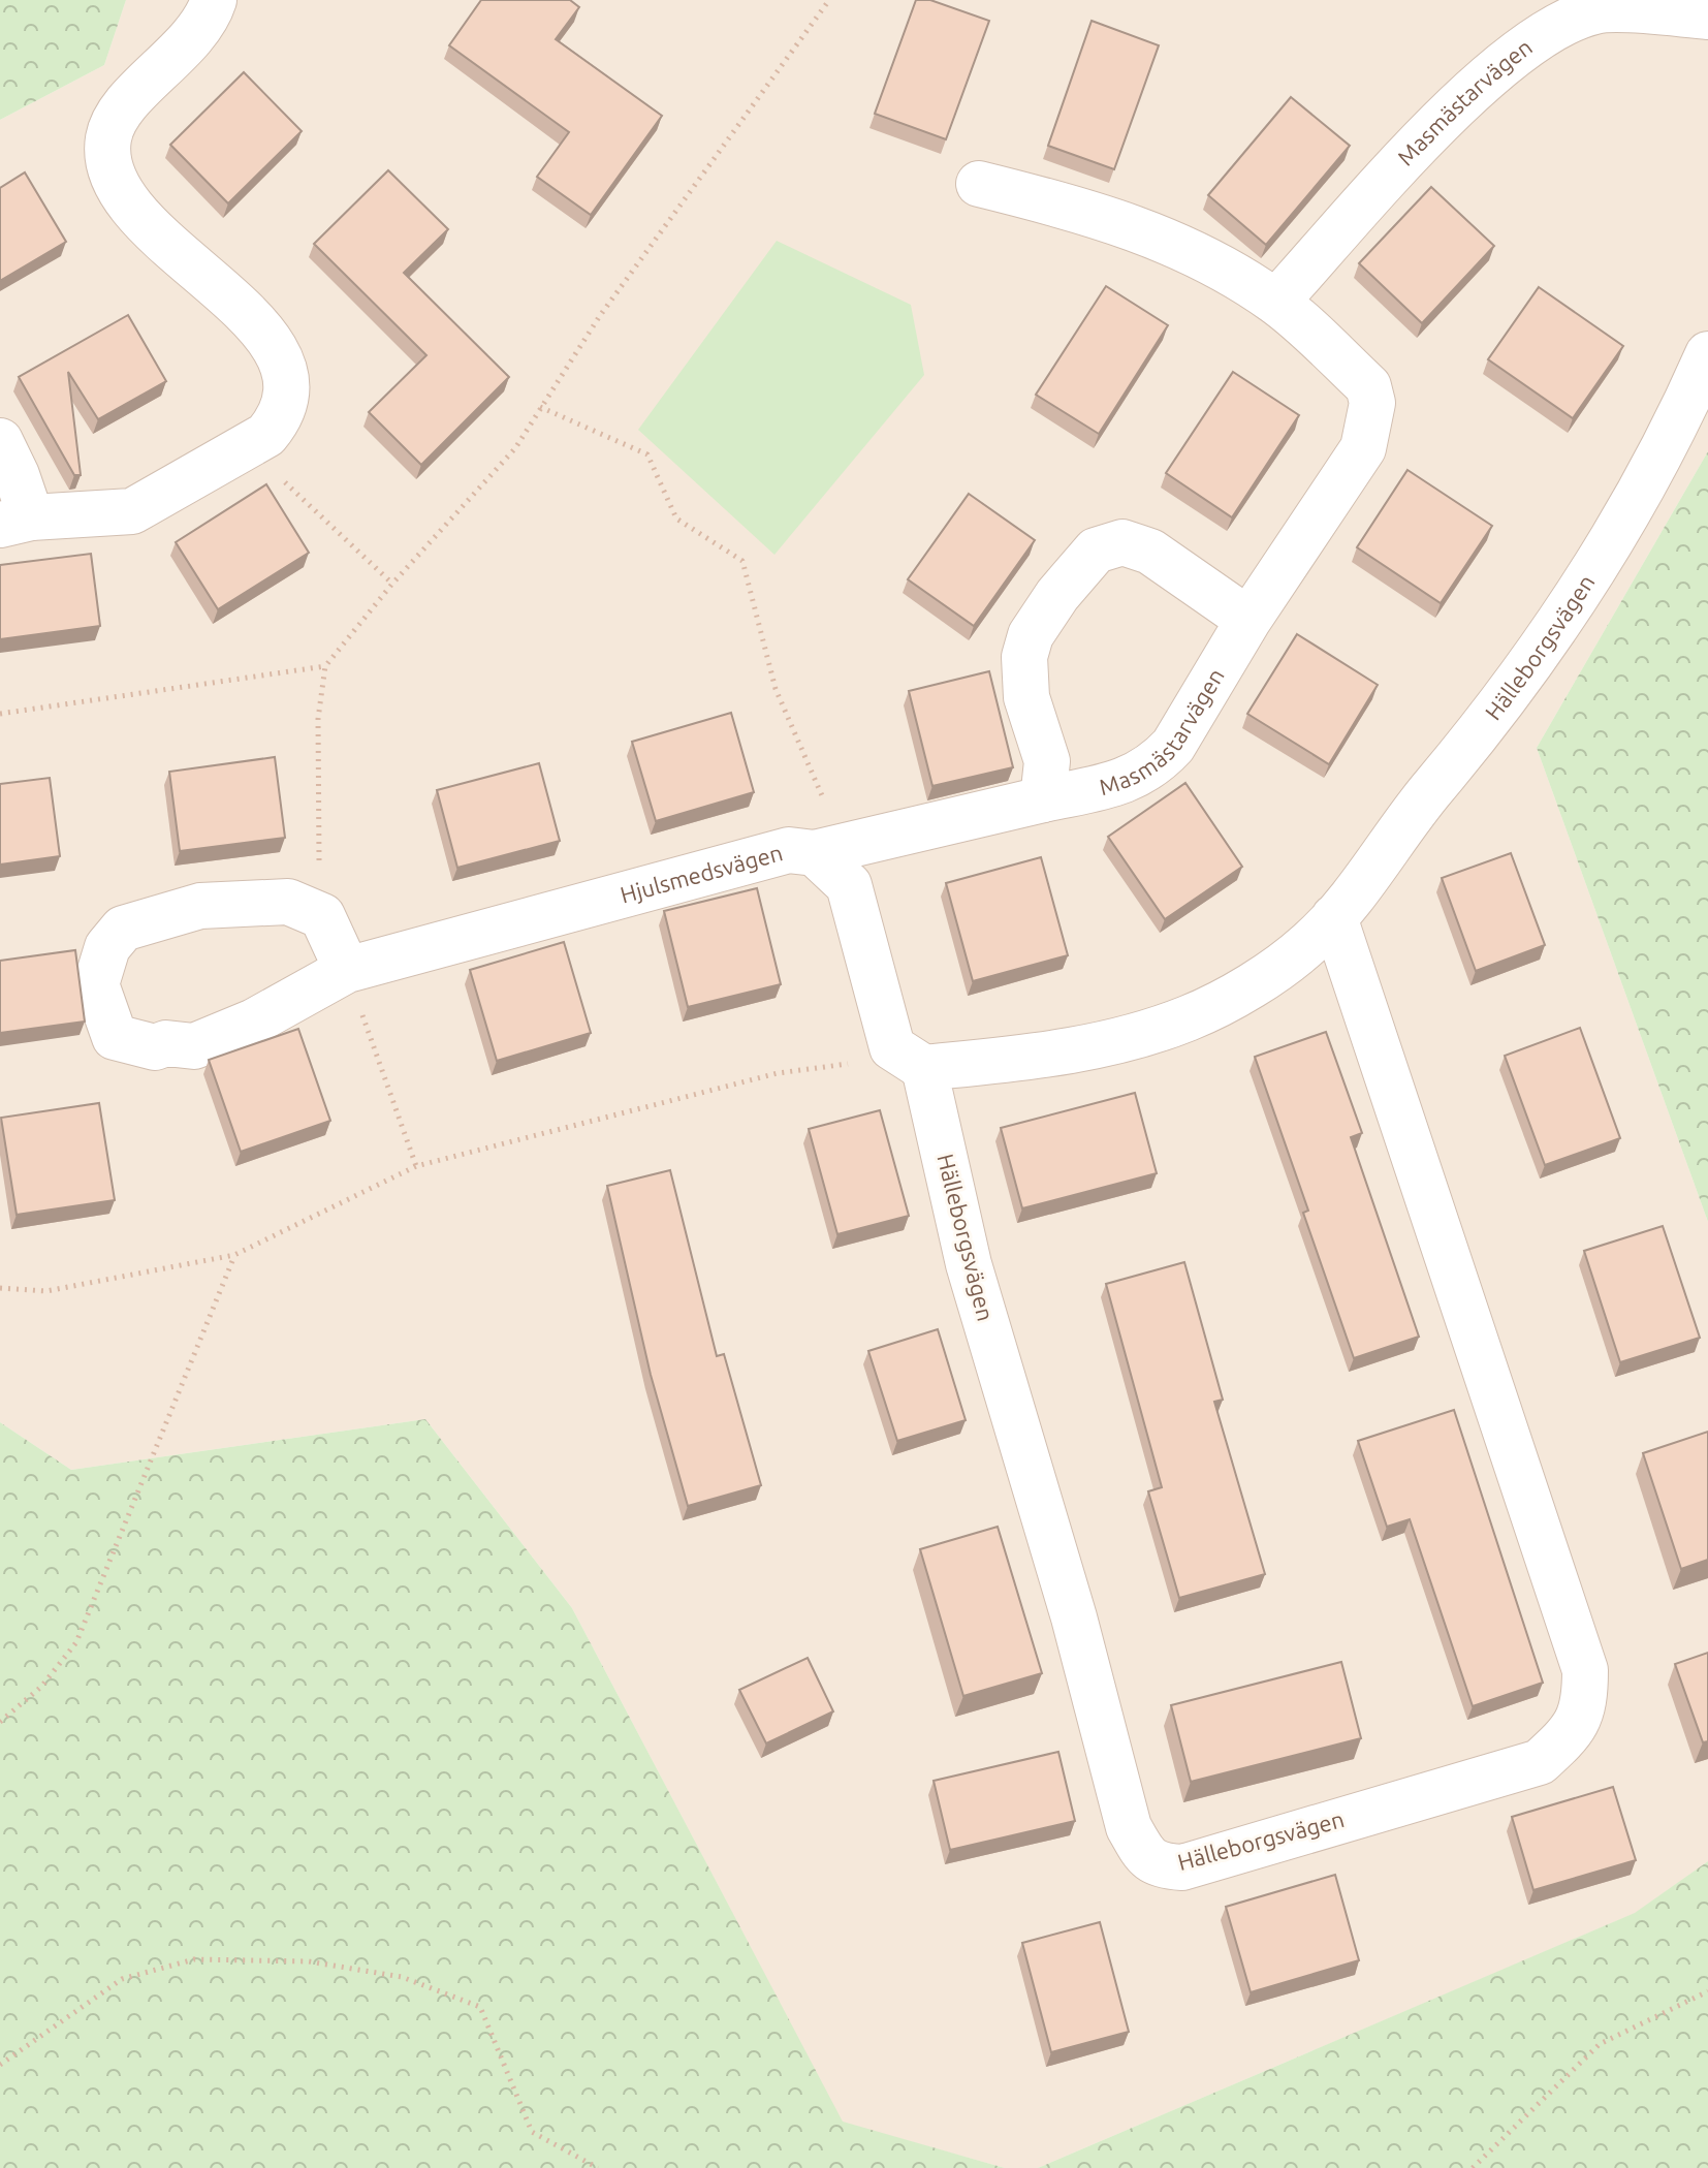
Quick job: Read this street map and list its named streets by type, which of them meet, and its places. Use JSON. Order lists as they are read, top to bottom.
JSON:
{
  "streets": {
    "street": ["Masmästarvägen", "Hälleborgsvägen", "Hjulsmedsvägen"]
  },
  "crossings": [
    ["Masmästarvägen", "Hjulsmedsvägen"],
    ["Hälleborgsvägen", "Hjulsmedsvägen"]
  ]
}
